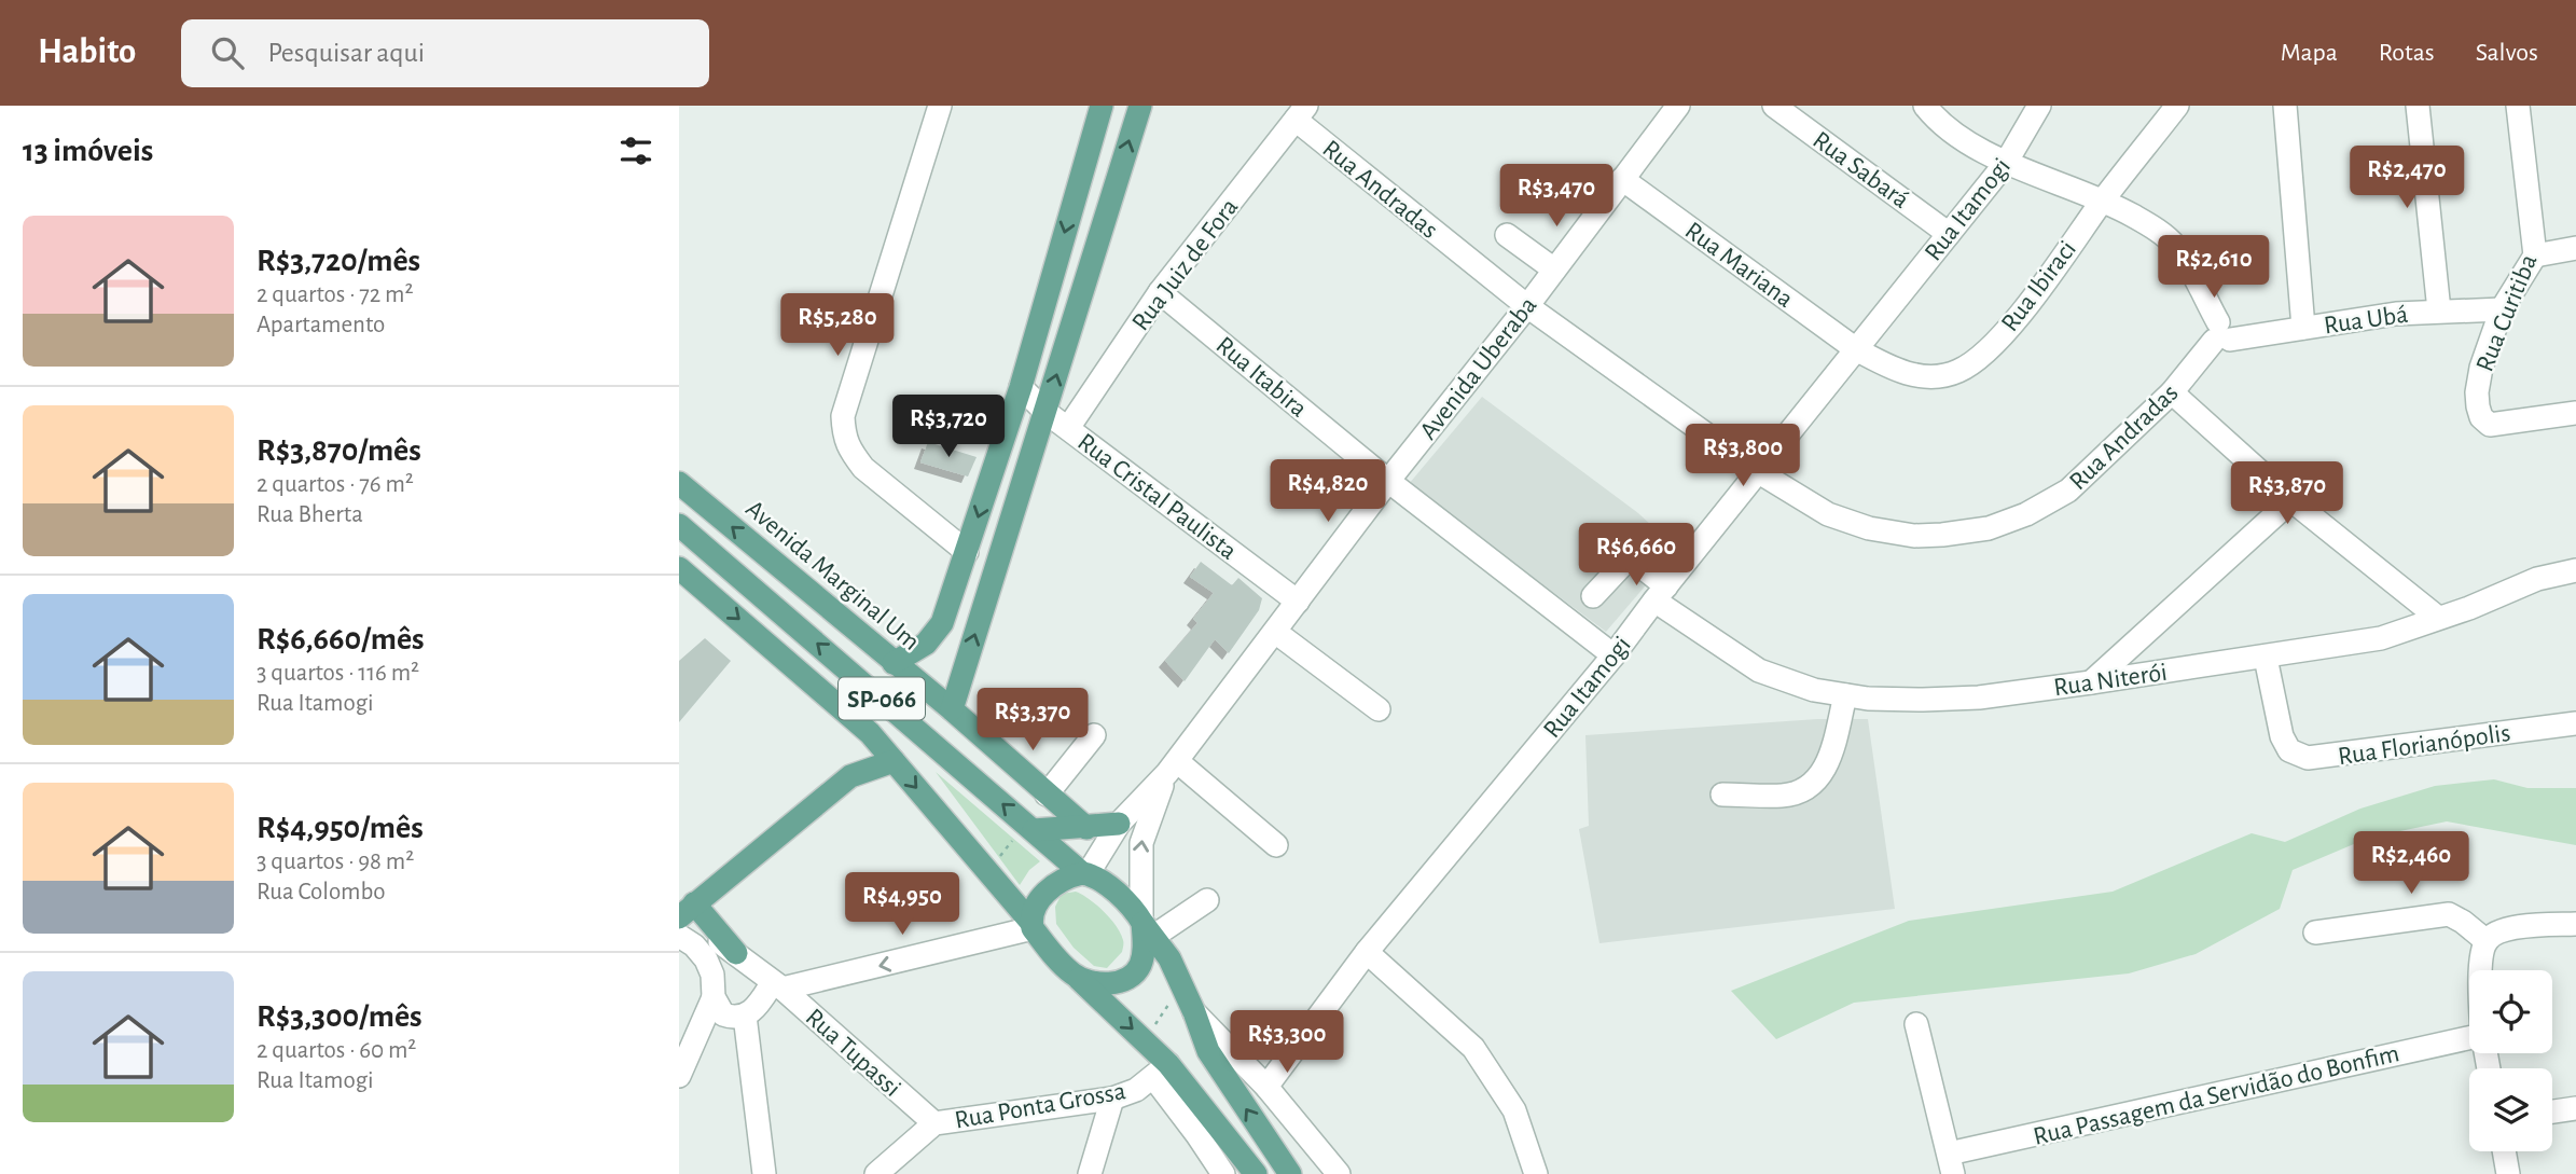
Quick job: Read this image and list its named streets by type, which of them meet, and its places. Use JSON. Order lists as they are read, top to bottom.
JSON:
{
  "streets": {
    "main road": ["Avenida Marginal Um", "SP-066"],
    "street": [
      "Rua Sabará",
      "Rua Andradas",
      "Rua Itamogi",
      "Rua Juiz de Fora",
      "Rua Mariana",
      "Rua Ibiraci",
      "Rua Curitiba",
      "Rua Ubá",
      "Avenida Uberaba",
      "Rua Itabira",
      "Rua Cristal Paulista",
      "Rua Niterói",
      "Rua Florianópolis",
      "Rua Tupassi",
      "Rua Passagem da Servidão do Bonfim",
      "Rua Ponta Grossa"
    ]
  },
  "crossings": [
    ["Rua Sabará", "Rua Itamogi"],
    ["Rua Andradas", "Rua Itamogi"],
    ["Rua Andradas", "Rua Juiz de Fora"],
    ["Rua Andradas", "Rua Ubá"],
    ["Rua Andradas", "Avenida Uberaba"],
    ["Rua Itamogi", "Rua Mariana"],
    ["Rua Itamogi", "Rua Ibiraci"],
    ["Rua Itamogi", "Rua Itabira"],
    ["Rua Itamogi", "Rua Niterói"],
    ["Rua Juiz de Fora", "Rua Itabira"],
    ["Rua Juiz de Fora", "Rua Cristal Paulista"],
    ["Rua Mariana", "Rua Ibiraci"],
    ["Rua Mariana", "Avenida Uberaba"],
    ["Rua Curitiba", "Rua Ubá"],
    ["Avenida Uberaba", "Rua Itabira"],
    ["Avenida Uberaba", "Rua Cristal Paulista"],
    ["Avenida Uberaba", "SP-066"],
    ["Rua Niterói", "Rua Florianópolis"],
    ["SP-066", "Rua Ponta Grossa"],
    ["Rua Tupassi", "Rua Ponta Grossa"]
  ],
  "page": {
    "header": "Habito",
    "search": "Pesquisar aqui",
    "nav": ["Mapa", "Rotas", "Salvos"],
    "heading": "13 imóveis",
    "price": [
      "R$2,470",
      "R$3,470",
      "R$2,610",
      "R$5,280",
      "R$3,720",
      "R$3,800",
      "R$4,820",
      "R$3,870",
      "R$6,660",
      "R$3,370",
      "R$2,460",
      "R$4,950",
      "R$3,300"
    ],
    "list": [
      {
        "name": "R$3,720/mês",
        "note": "2 quartos · 72 m² · Apartamento"
      },
      {
        "name": "R$3,870/mês",
        "note": "2 quartos · 76 m² · Rua Bherta"
      },
      {
        "name": "R$6,660/mês",
        "note": "3 quartos · 116 m² · Rua Itamogi"
      },
      {
        "name": "R$4,950/mês",
        "note": "3 quartos · 98 m² · Rua Colombo"
      },
      {
        "name": "R$3,300/mês",
        "note": "2 quartos · 60 m² · Rua Itamogi"
      }
    ]
  }
}
